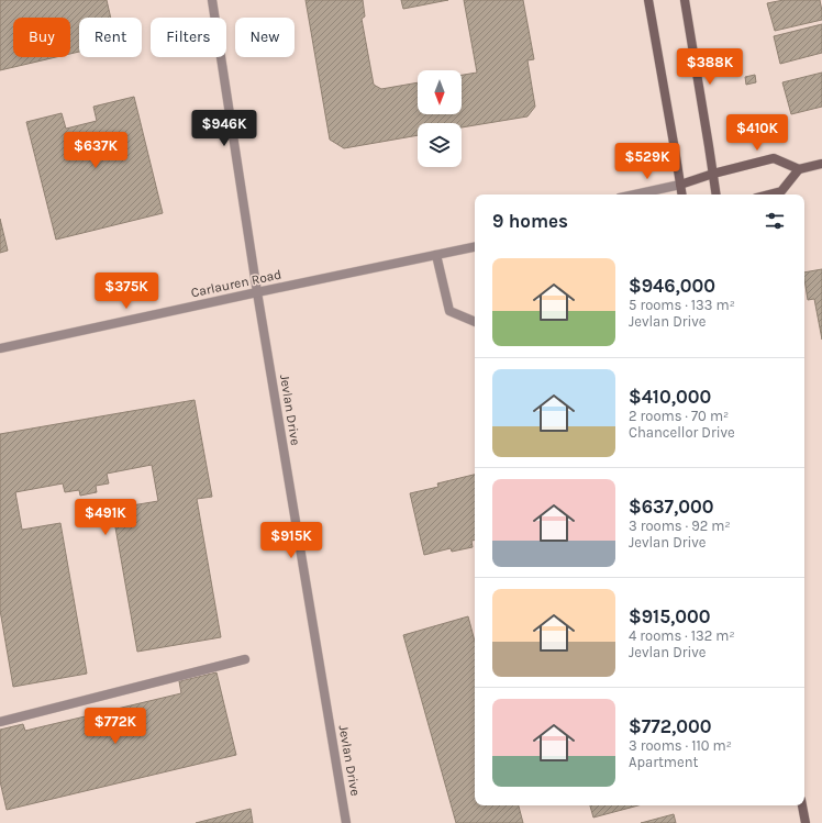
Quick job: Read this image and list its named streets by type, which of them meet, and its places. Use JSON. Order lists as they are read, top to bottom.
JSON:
{
  "streets": {
    "street": ["Carlauren Road", "Jevlan Drive"]
  },
  "crossings": [
    ["Carlauren Road", "Jevlan Drive"]
  ],
  "north": "bottom",
  "page": {
    "chip": [
      "Buy",
      "Rent",
      "Filters",
      "New"
    ],
    "price": [
      "$388K",
      "$946K",
      "$410K",
      "$637K",
      "$529K",
      "$375K",
      "$491K",
      "$915K",
      "$772K"
    ],
    "heading": "9 homes",
    "list": [
      {
        "name": "$946,000",
        "note": "5 rooms · 133 m² · Jevlan Drive"
      },
      {
        "name": "$410,000",
        "note": "2 rooms · 70 m² · Chancellor Drive"
      },
      {
        "name": "$637,000",
        "note": "3 rooms · 92 m² · Jevlan Drive"
      },
      {
        "name": "$915,000",
        "note": "4 rooms · 132 m² · Jevlan Drive"
      },
      {
        "name": "$772,000",
        "note": "3 rooms · 110 m² · Apartment"
      }
    ]
  }
}
